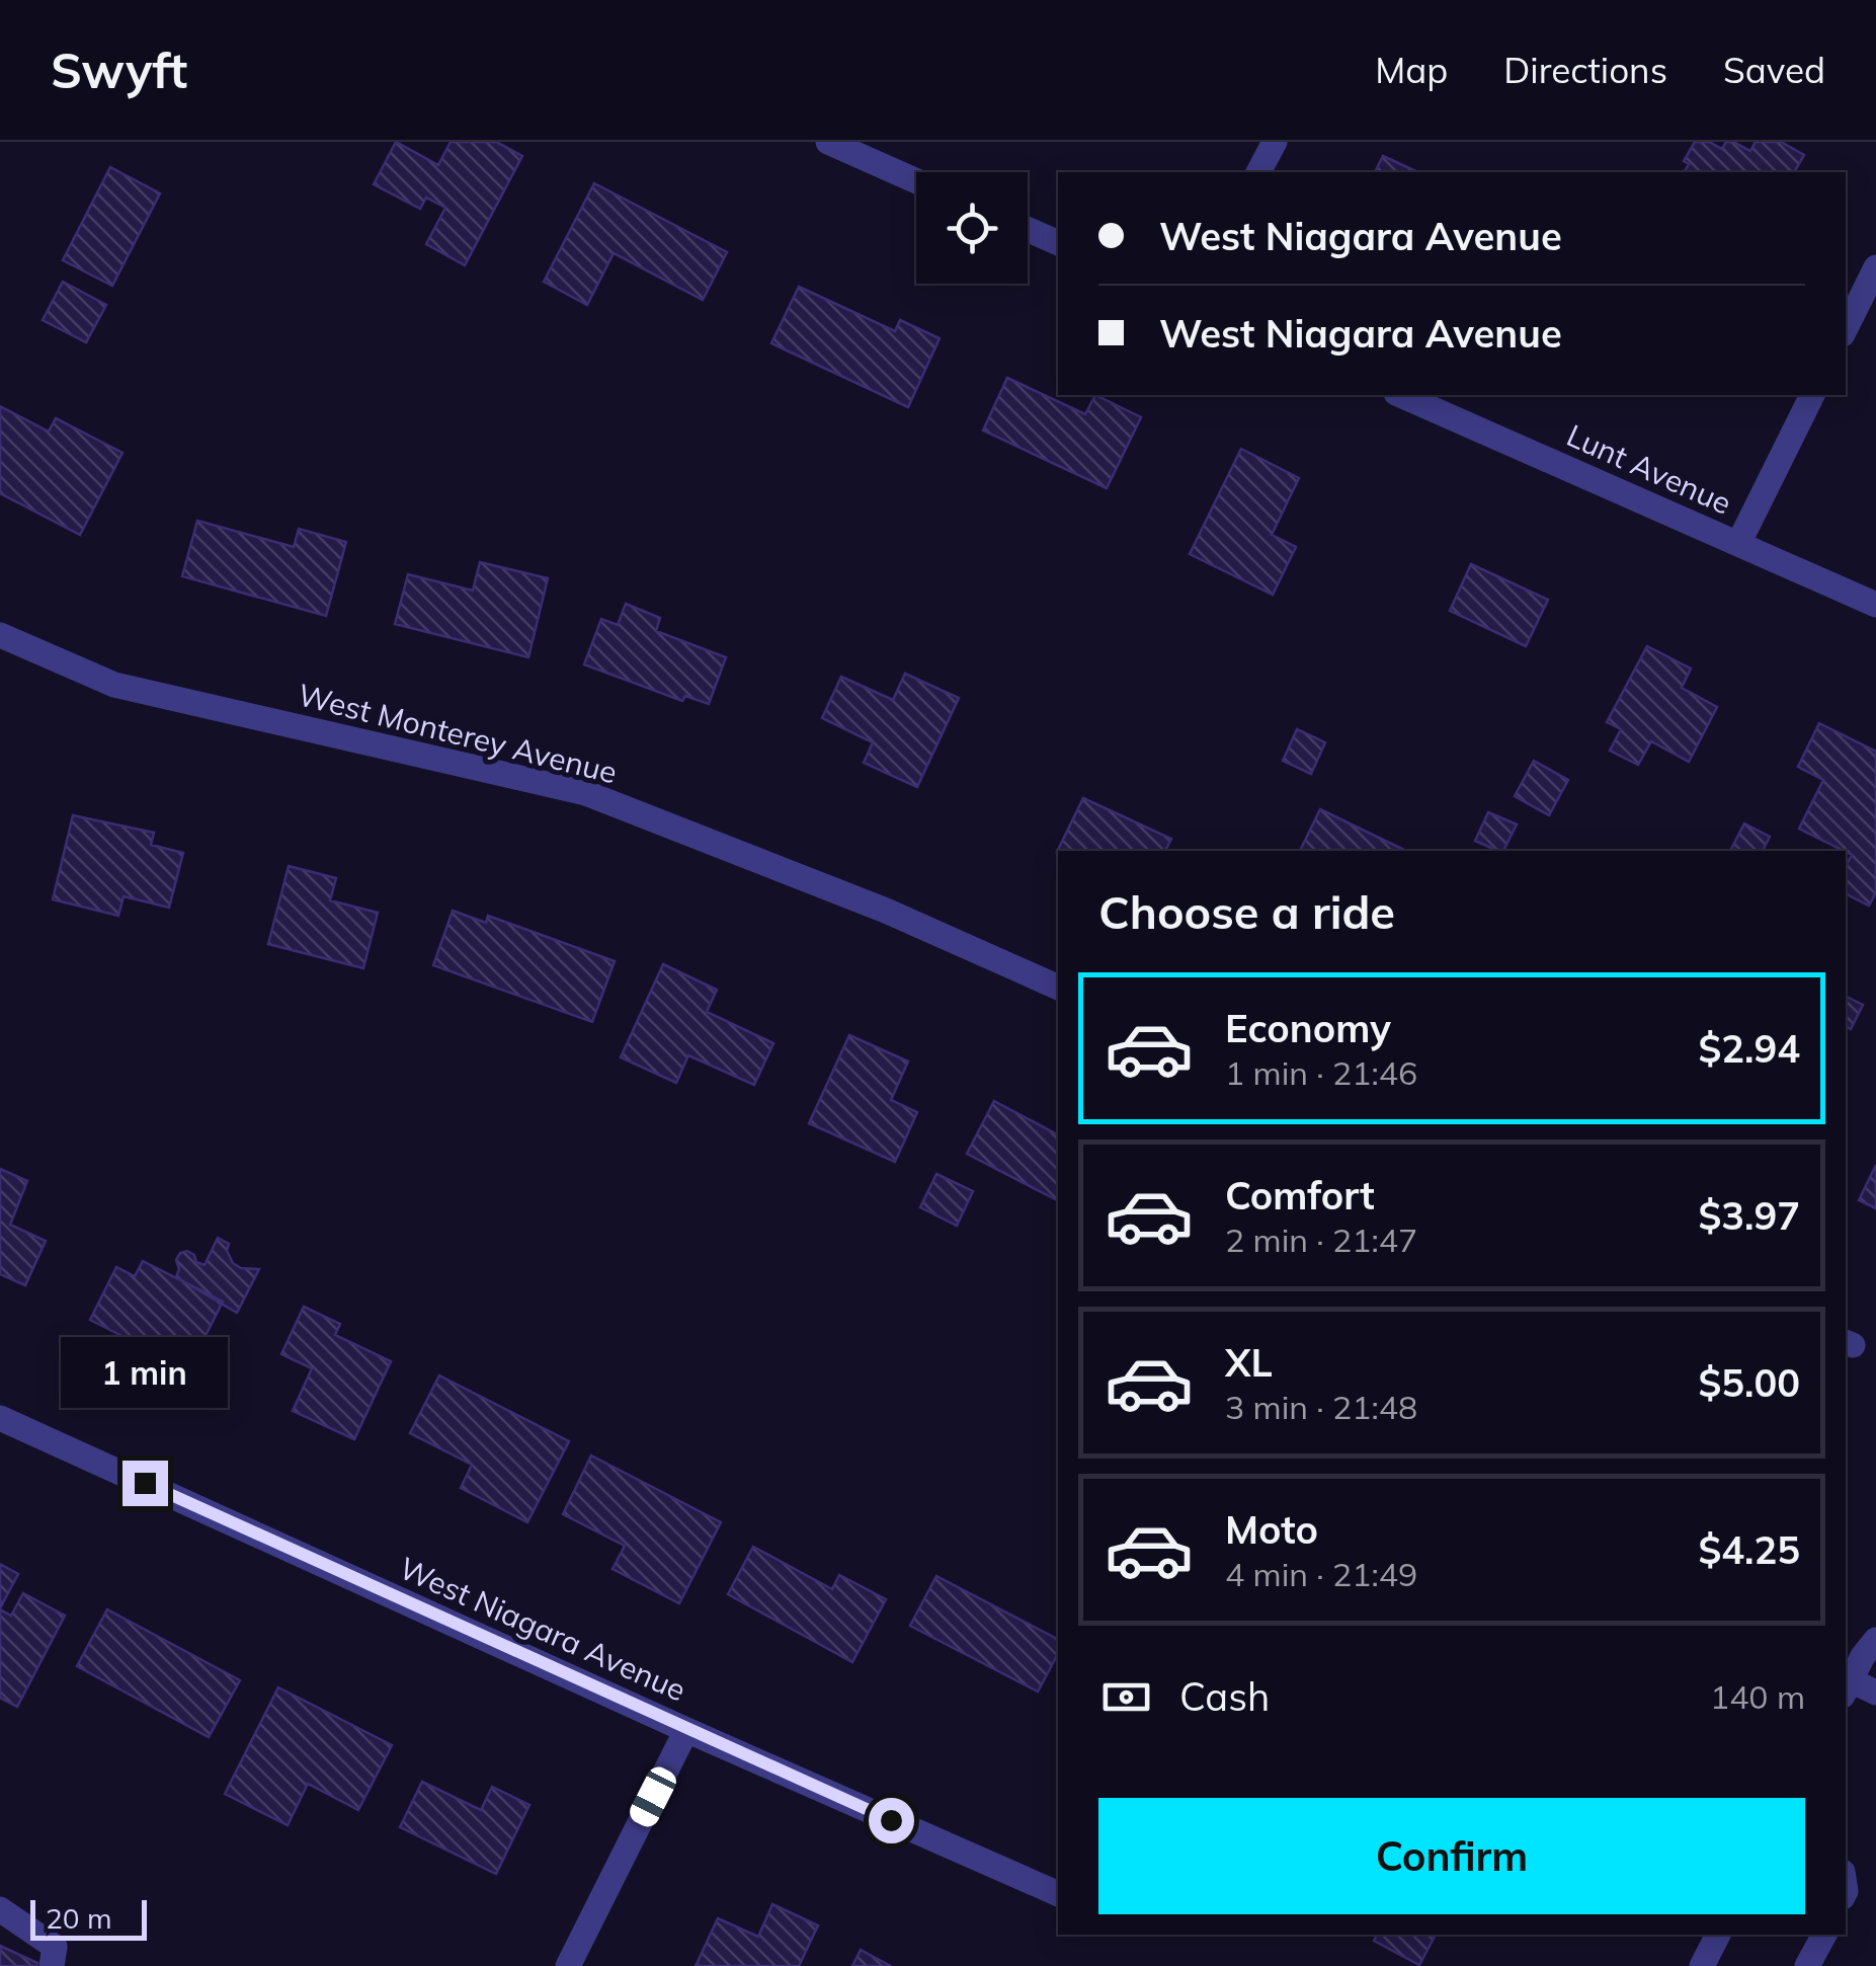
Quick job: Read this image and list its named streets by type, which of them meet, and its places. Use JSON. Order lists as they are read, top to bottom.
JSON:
{
  "streets": {
    "street": ["Lunt Avenue", "West Monterey Avenue", "West Niagara Avenue"]
  },
  "scale_bar": "20 m",
  "page": {
    "header": "Swyft",
    "nav": ["Map", "Directions", "Saved"],
    "banner": ["West Niagara Avenue", "West Niagara Avenue"],
    "heading": "Choose a ride",
    "list": [
      {
        "name": "Economy",
        "note": "1 min · 21:46",
        "value": "$2.94"
      },
      {
        "name": "Comfort",
        "note": "2 min · 21:47",
        "value": "$3.97"
      },
      {
        "name": "XL",
        "note": "3 min · 21:48",
        "value": "$5.00"
      },
      {
        "name": "Moto",
        "note": "4 min · 21:49",
        "value": "$4.25"
      }
    ],
    "bubble": "1 min",
    "pay": ["Cash", "140 m"],
    "buttons": "Confirm",
    "scale": "20 m"
  }
}
